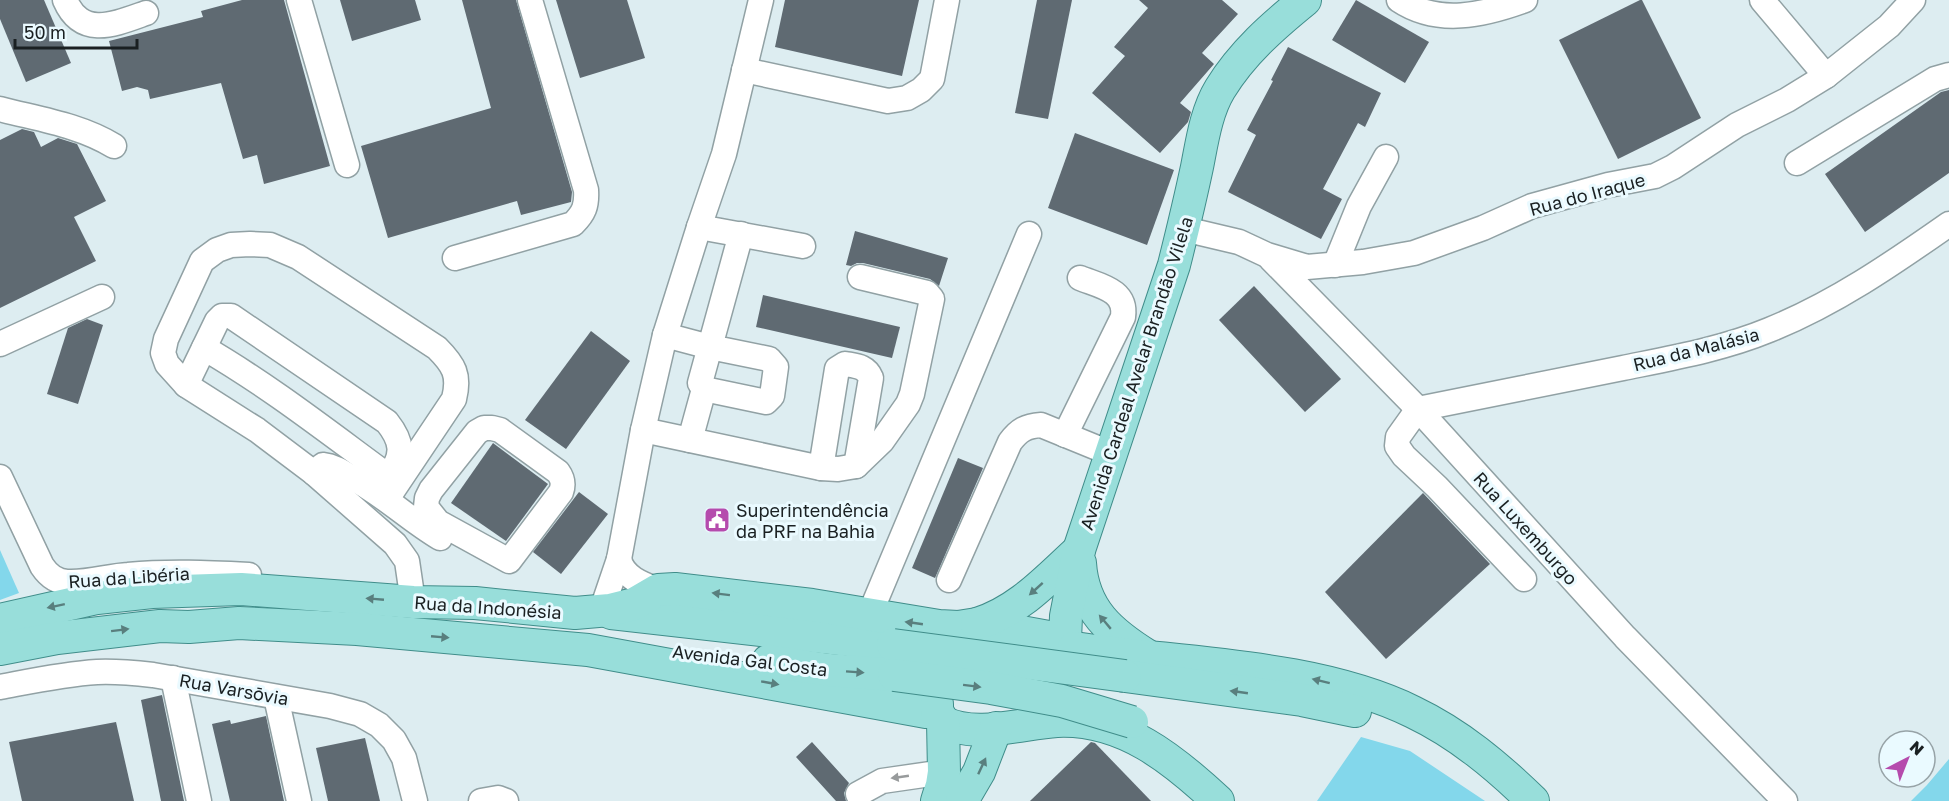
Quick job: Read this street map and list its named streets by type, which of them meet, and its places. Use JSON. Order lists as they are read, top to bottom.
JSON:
{
  "streets": {
    "main road": ["Avenida Cardeal Avelar Brandão Vilela", "Rua da Indonésia", "Avenida Gal Costa"],
    "street": [
      "Rua do Iraque",
      "Rua da Malásia",
      "Rua Luxemburgo",
      "Rua da Libéria",
      "Rua Varsōvia"
    ]
  },
  "crossings": [
    ["Rua do Iraque", "Avenida Cardeal Avelar Brandão Vilela"],
    ["Rua do Iraque", "Rua Luxemburgo"],
    ["Rua da Malásia", "Rua Luxemburgo"],
    ["Avenida Cardeal Avelar Brandão Vilela", "Rua da Indonésia"],
    ["Avenida Cardeal Avelar Brandão Vilela", "Avenida Gal Costa"],
    ["Rua da Indonésia", "Avenida Gal Costa"]
  ],
  "places": {
    "public building": ["Superintendência da PRF na Bahia"]
  },
  "scale_bar": "50 m",
  "north": "top right"
}
